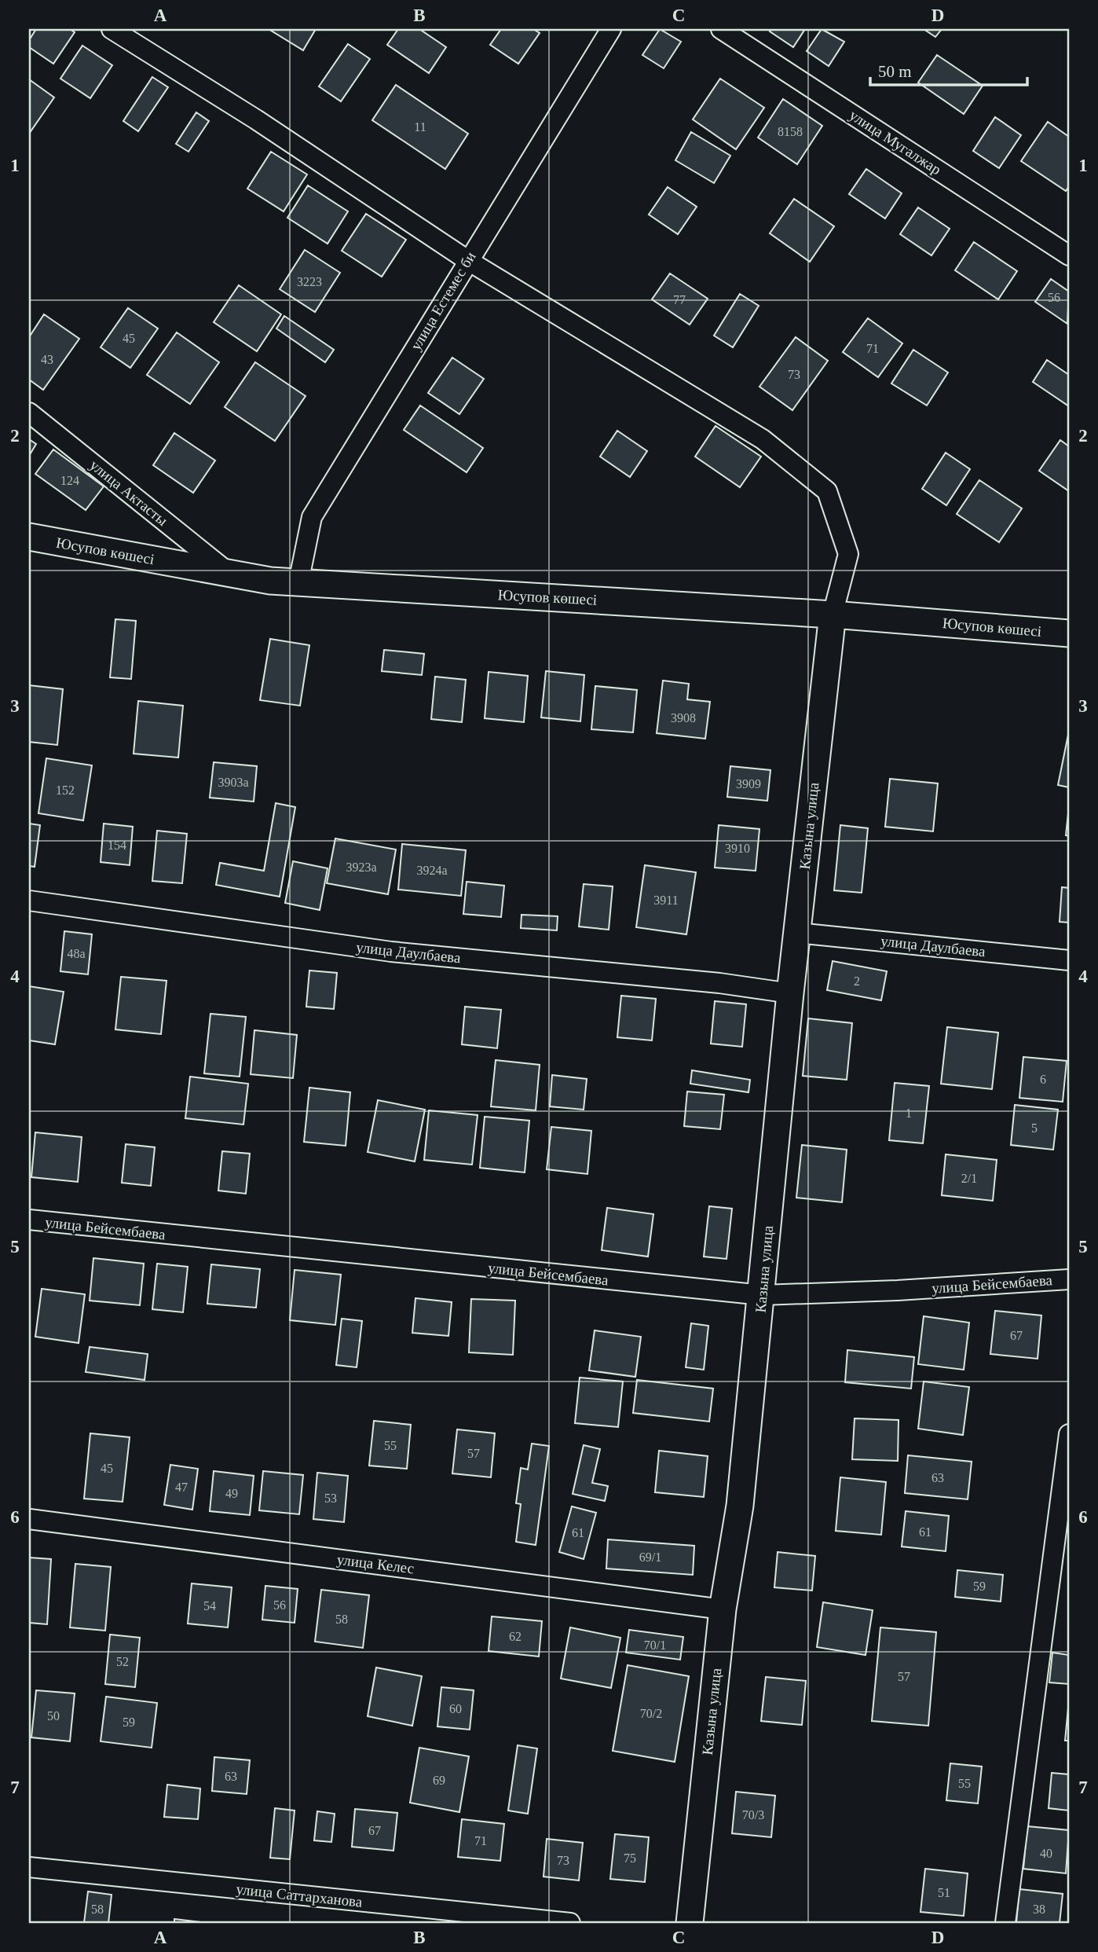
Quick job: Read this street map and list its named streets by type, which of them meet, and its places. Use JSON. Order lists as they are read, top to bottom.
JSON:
{
  "streets": {
    "street": [
      "улица Мугалжар",
      "улица Естемес би",
      "улица Актасты",
      "Юсупов көшесі",
      "Казына улица",
      "улица Даулбаева",
      "улица Бейсембаева",
      "улица Келес",
      "улица Саттарханова"
    ]
  },
  "crossings": [
    ["улица Естемес би", "Юсупов көшесі"],
    ["улица Актасты", "Юсупов көшесі"],
    ["Юсупов көшесі", "Казына улица"],
    ["Казына улица", "улица Даулбаева"],
    ["Казына улица", "улица Бейсембаева"],
    ["Казына улица", "улица Келес"]
  ],
  "house_numbers": [
    "11",
    "8158",
    "3223",
    "56",
    "77",
    "45",
    "71",
    "43",
    "73",
    "124",
    "3908",
    "3903а",
    "3909",
    "152",
    "154",
    "3910",
    "3923а",
    "3924а",
    "3911",
    "48а",
    "2",
    "6",
    "1",
    "5",
    "2/1",
    "67",
    "55",
    "57",
    "45",
    "63",
    "47",
    "49",
    "53",
    "61",
    "61",
    "69/1",
    "59",
    "56",
    "54",
    "58",
    "62",
    "70/1",
    "52",
    "57",
    "60",
    "70/2",
    "50",
    "59",
    "63",
    "69",
    "55",
    "70/3",
    "67",
    "71",
    "40",
    "75",
    "73",
    "51",
    "58",
    "38"
  ],
  "scale_bar": "50 m",
  "grid": {
    "columns": [
      "A",
      "B",
      "C",
      "D"
    ],
    "rows": [
      "1",
      "2",
      "3",
      "4",
      "5",
      "6",
      "7"
    ]
  }
}
